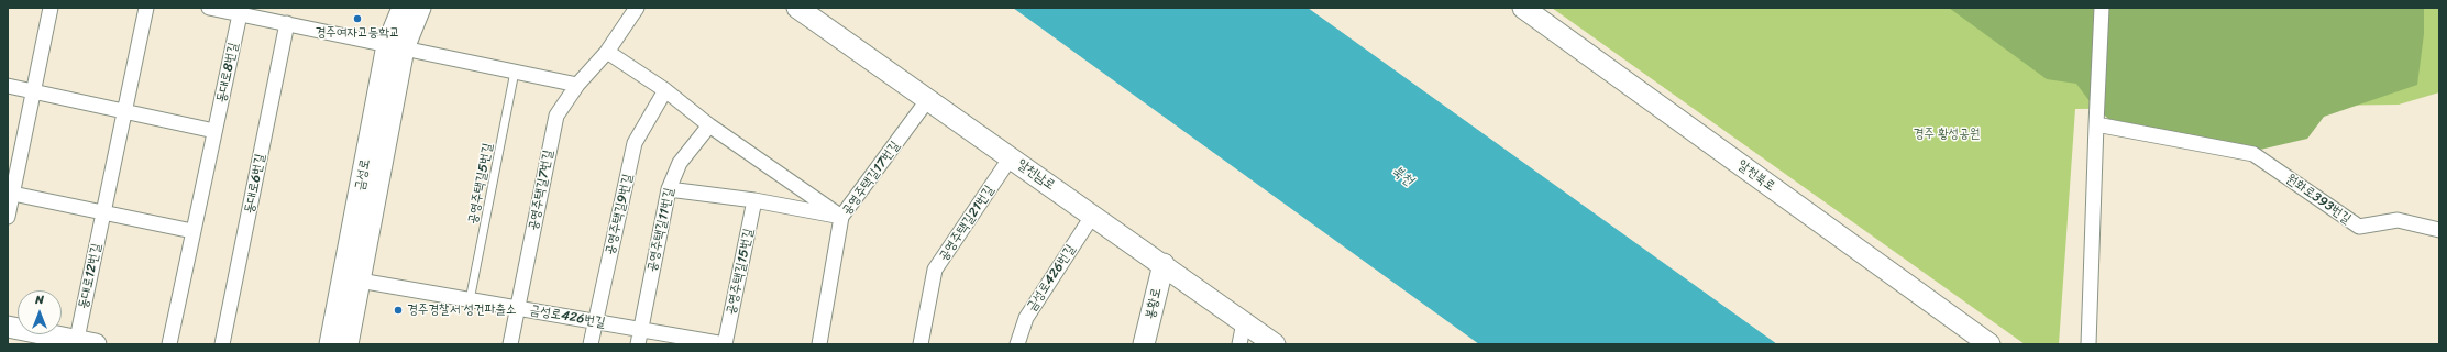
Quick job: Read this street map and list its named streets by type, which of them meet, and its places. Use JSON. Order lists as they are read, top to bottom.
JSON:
{
  "streets": {
    "street": [
      "동대로8번길",
      "금성로",
      "알천남로",
      "알천북로",
      "공영주택길17번길",
      "동대로6번길",
      "공영주택길7번길",
      "원화로393번길",
      "공영주택길9번길",
      "공영주택길21번길",
      "공영주택길11번길",
      "공영주택길15번길",
      "동대로12번길",
      "금성로426번길",
      "봉황로"
    ],
    "lane": ["공영주택길5번길"]
  },
  "crossings": [
    ["금성로", "금성로426번길"],
    ["알천남로", "공영주택길17번길"],
    ["알천남로", "공영주택길21번길"],
    ["알천남로", "금성로426번길"],
    ["알천남로", "봉황로"],
    ["공영주택길5번길", "금성로426번길"],
    ["공영주택길7번길", "금성로426번길"],
    ["공영주택길9번길", "금성로426번길"],
    ["공영주택길11번길", "금성로426번길"],
    ["공영주택길15번길", "금성로426번길"]
  ],
  "water": ["북천"],
  "parks": ["경주 황성공원"],
  "places": ["경주여자고등학교", "경주경찰서 성건파출소"],
  "north": "top"
}
